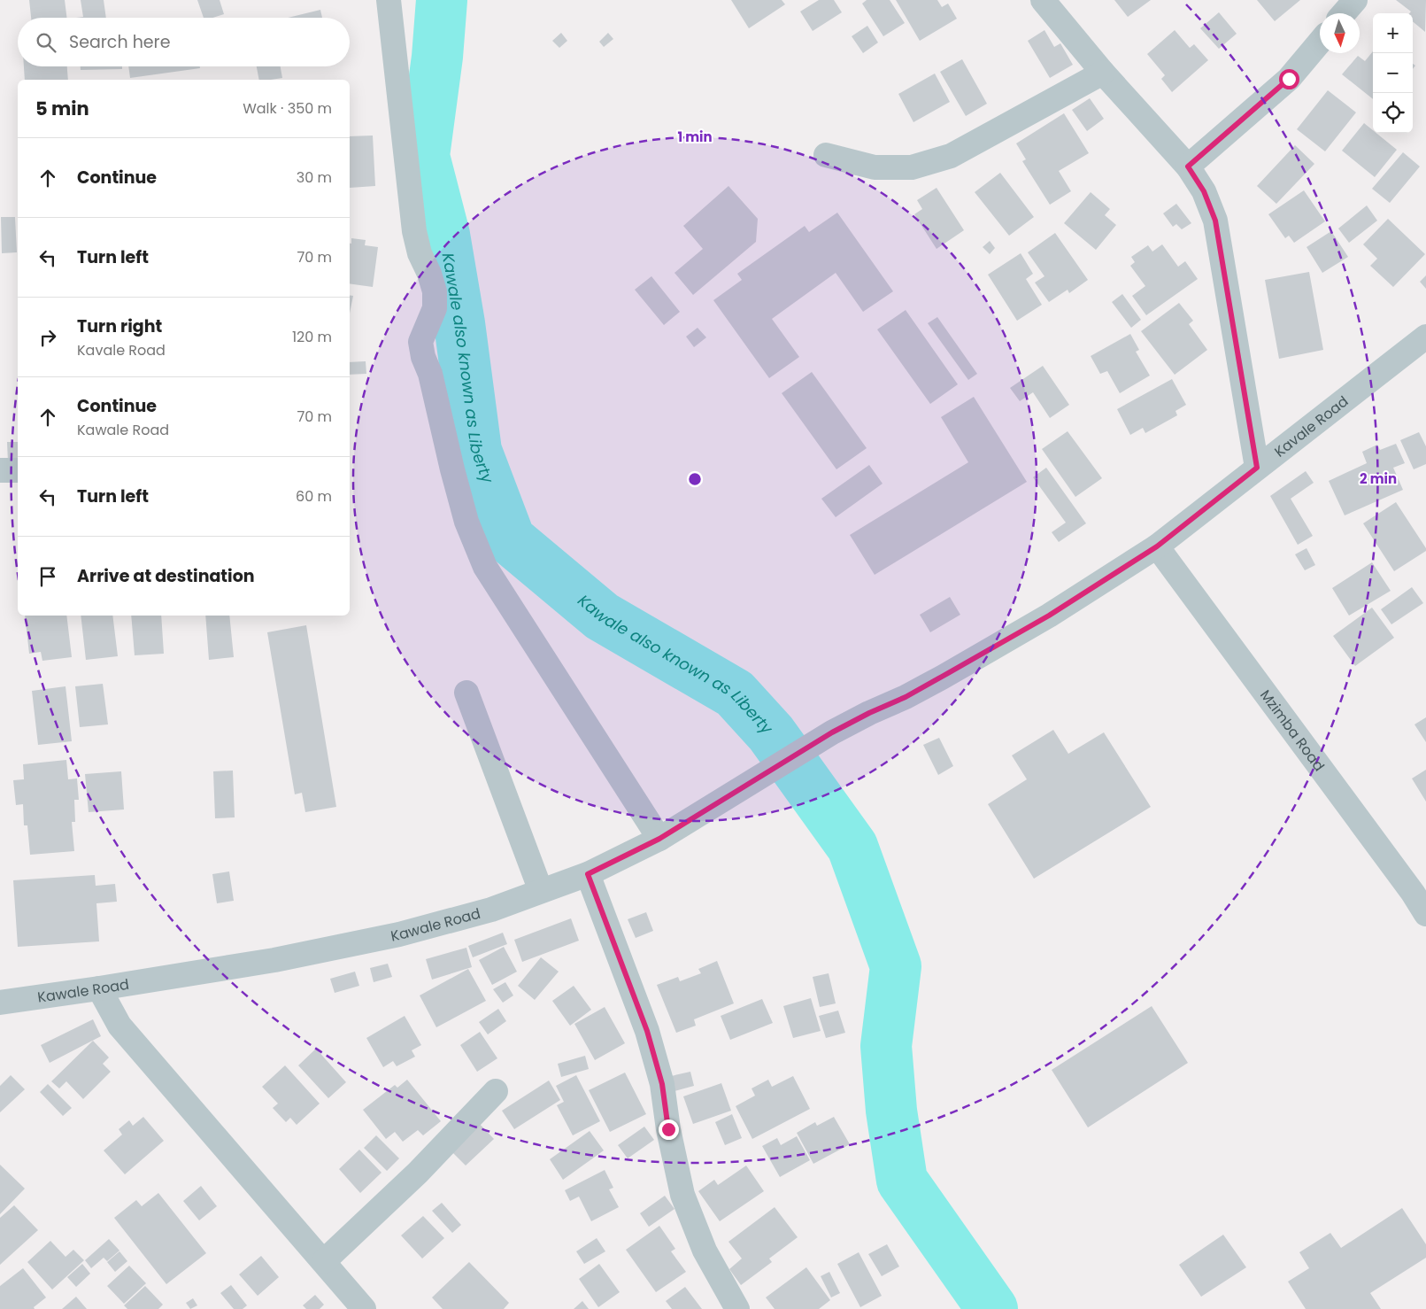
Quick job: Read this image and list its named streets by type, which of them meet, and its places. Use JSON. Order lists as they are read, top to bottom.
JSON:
{
  "streets": {
    "street": ["Kavale Road", "Mzimba Road", "Kawale Road"]
  },
  "crossings": [
    ["Kavale Road", "Mzimba Road"],
    ["Kavale Road", "Kawale Road"]
  ],
  "water": ["Kawale also known as Liberty"],
  "north": "bottom",
  "page": {
    "map_buttons": ["+", "−"],
    "search": "Search here",
    "heading": ["5 min", "Walk · 350 m"],
    "list": [
      ["Continue", "30 m"],
      ["Turn left", "70 m"],
      ["Turn right", "Kavale Road", "120 m"],
      ["Continue", "Kawale Road", "70 m"],
      ["Turn left", "60 m"],
      "Arrive at destination"
    ]
  },
  "rings": ["1 min", "2 min"]
}
